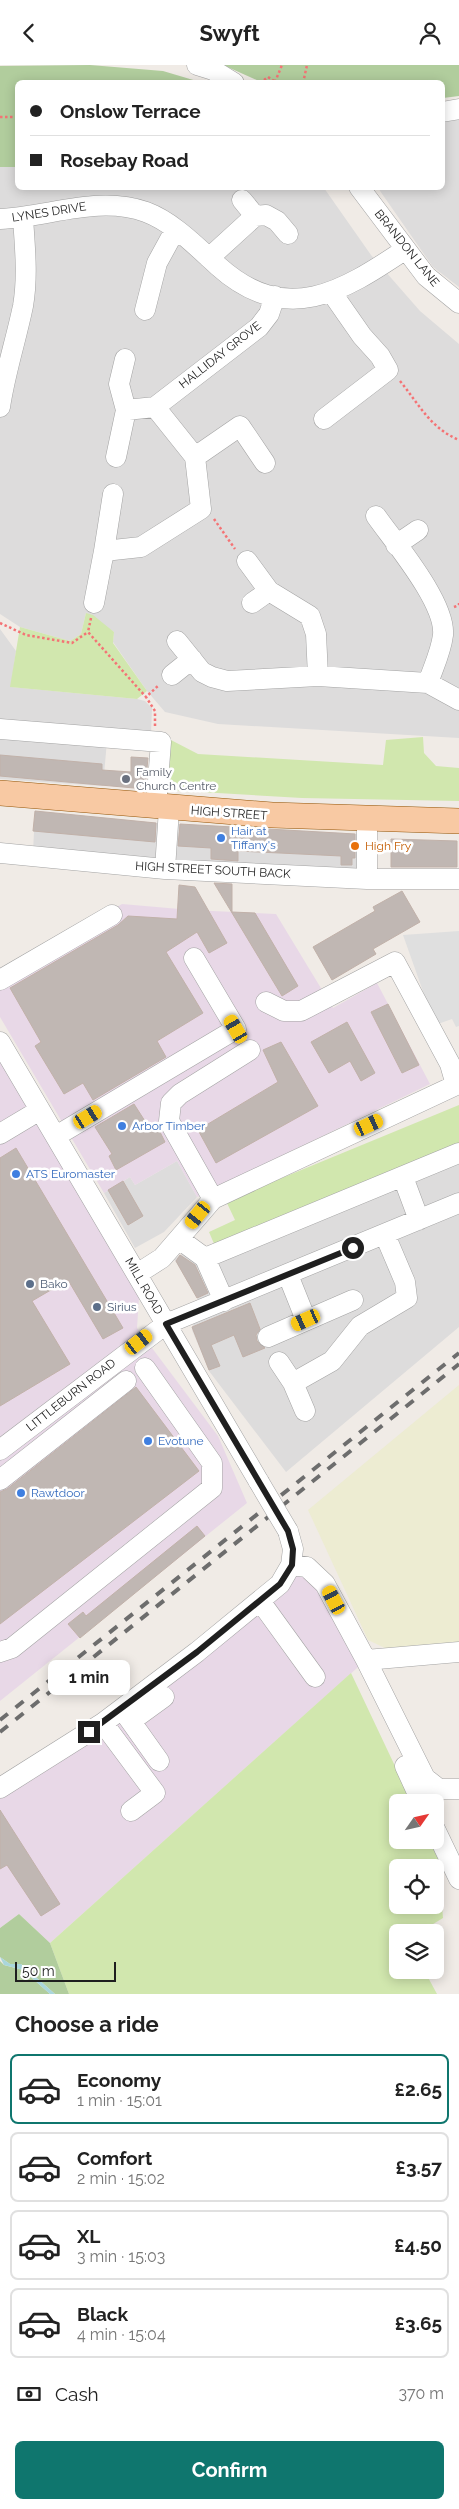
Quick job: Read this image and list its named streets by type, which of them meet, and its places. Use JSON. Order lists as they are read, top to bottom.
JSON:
{
  "streets": {
    "main road": ["HIGH STREET"],
    "street": [
      "LYNES DRIVE",
      "BRANDON LANE",
      "HALLIDAY GROVE",
      "HIGH STREET SOUTH BACK",
      "MILL ROAD",
      "LITTLEBURN ROAD"
    ]
  },
  "crossings": [
    ["LYNES DRIVE", "BRANDON LANE"],
    ["LYNES DRIVE", "HALLIDAY GROVE"],
    ["MILL ROAD", "LITTLEBURN ROAD"]
  ],
  "places": [
    "Family Church Centre",
    "Hair at Tiffany's",
    "High Fry",
    "Arbor Timber",
    "ATS Euromaster",
    "Bako",
    "Sirius",
    "Evotune",
    "Rawtdoor"
  ],
  "scale_bar": "50 m",
  "north": "top right",
  "page": {
    "header": "Swyft",
    "banner": ["Onslow Terrace", "Rosebay Road"],
    "bubble": "1 min",
    "scale": "50 m",
    "heading": "Choose a ride",
    "list": [
      {
        "name": "Economy",
        "note": "1 min · 15:01",
        "value": "£2.65"
      },
      {
        "name": "Comfort",
        "note": "2 min · 15:02",
        "value": "£3.57"
      },
      {
        "name": "XL",
        "note": "3 min · 15:03",
        "value": "£4.50"
      },
      {
        "name": "Black",
        "note": "4 min · 15:04",
        "value": "£3.65"
      }
    ],
    "pay": ["Cash", "370 m"],
    "buttons": "Confirm"
  }
}
